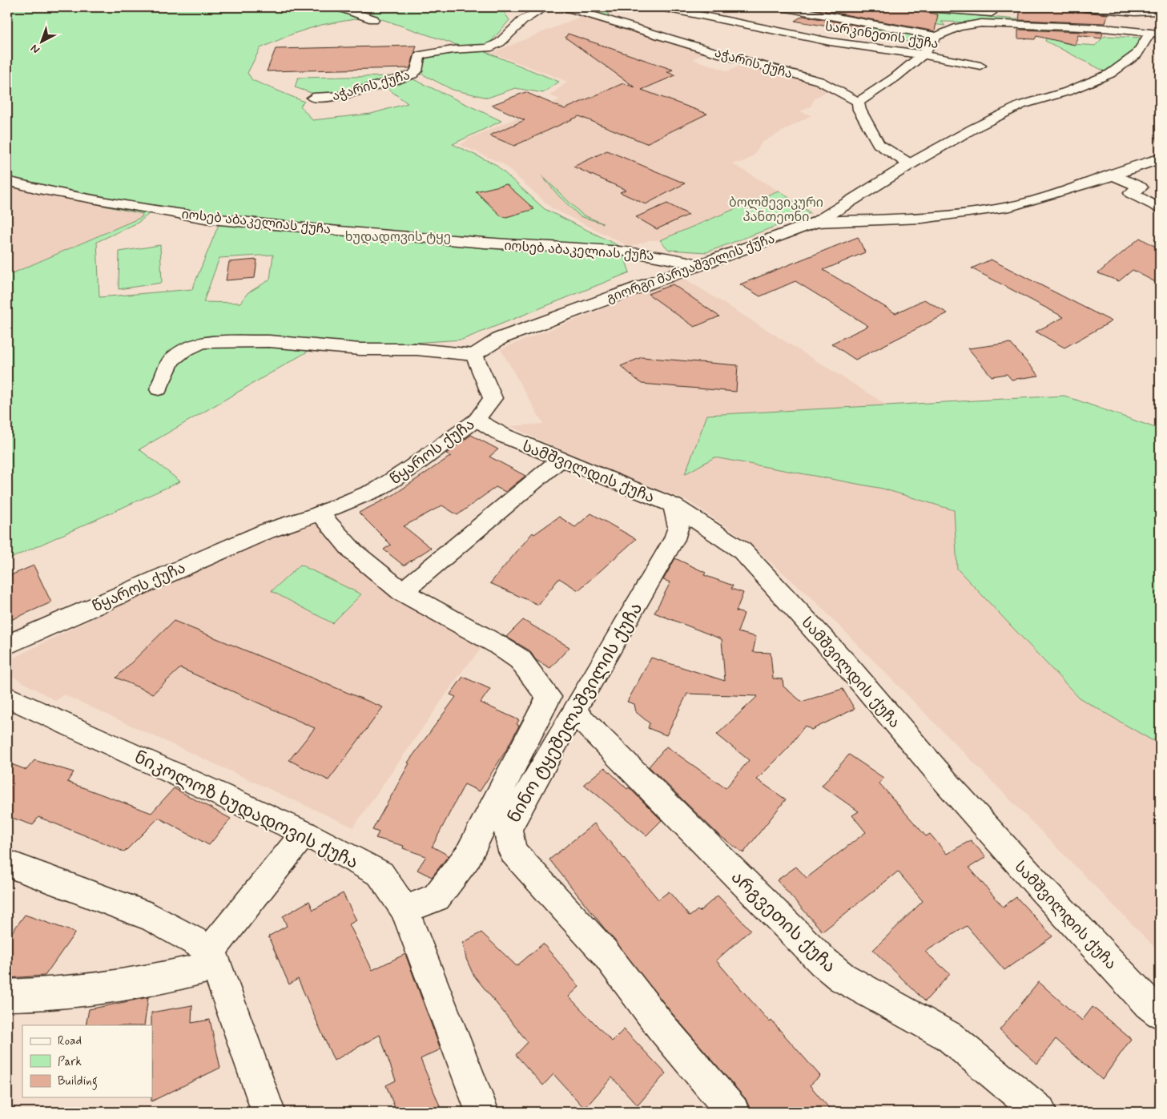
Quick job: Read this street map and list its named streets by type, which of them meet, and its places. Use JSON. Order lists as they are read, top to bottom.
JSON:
{
  "streets": {
    "street": [
      "სარკინეთის ქუჩა",
      "აჭარის ქუჩა",
      "იოსებ აბაკელიას ქუჩა",
      "გიორგი მარუაშვილის ქუჩა",
      "წყაროს ქუჩა",
      "სამშვილდის ქუჩა",
      "ნინო ტყეშელაშვილის ქუჩა",
      "ნიკოლოზ ხუდადოვის ქუჩა",
      "არგვეთის ქუჩა"
    ]
  },
  "crossings": [
    ["იოსებ აბაკელიას ქუჩა", "გიორგი მარუაშვილის ქუჩა"],
    ["გიორგი მარუაშვილის ქუჩა", "წყაროს ქუჩა"],
    ["წყაროს ქუჩა", "სამშვილდის ქუჩა"],
    ["სამშვილდის ქუჩა", "ნინო ტყეშელაშვილის ქუჩა"],
    ["ნინო ტყეშელაშვილის ქუჩა", "არგვეთის ქუჩა"]
  ],
  "parks": ["ბოლშევიკური პანთეონი", "ხუდადოვის ტყე"],
  "legend": ["Road", "Park", "Building"],
  "north": "bottom left"
}
